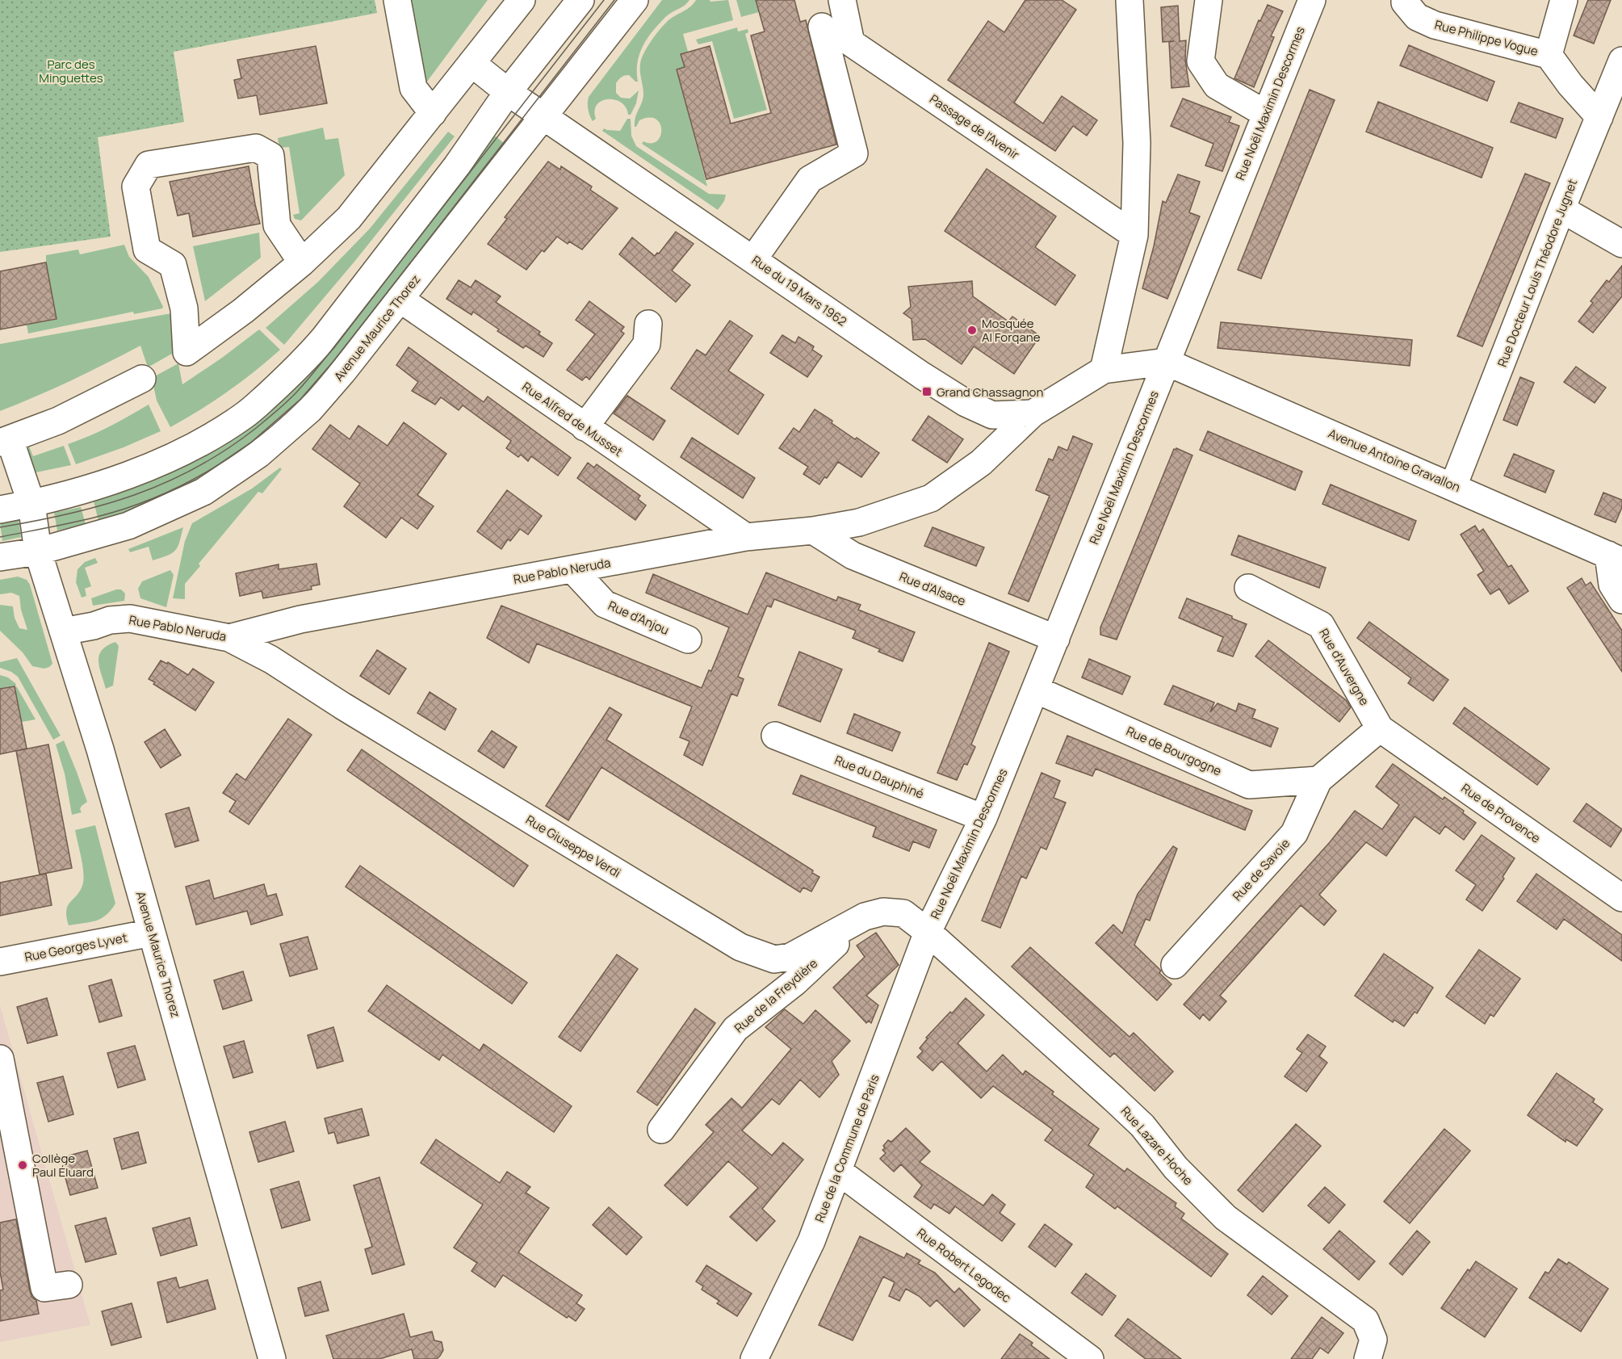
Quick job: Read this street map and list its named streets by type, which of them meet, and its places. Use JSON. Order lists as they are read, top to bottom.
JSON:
{
  "streets": {
    "street": [
      "Rue Philippe Vogue",
      "Rue Noël Maximin Descormes",
      "Passage de l'Avenir",
      "Rue Docteur Louis Théodore Jugnet",
      "Rue du 19 Mars 1962",
      "Avenue Maurice Thorez",
      "Rue Alfred de Musset",
      "Avenue Antoine Gravallon",
      "Rue Pablo Neruda",
      "Rue d'Alsace",
      "Rue d'Anjou",
      "Rue d'Auvergne",
      "Rue de Bourgogne",
      "Rue du Dauphiné",
      "Rue de Provence",
      "Rue Giuseppe Verdi",
      "Rue de Savoie",
      "Rue Georges Lyvet",
      "Rue de la Freydière",
      "Rue Lazare Hoche",
      "Rue de la Commune de Paris",
      "Rue Robert Legodec"
    ]
  },
  "crossings": [
    ["Rue Philippe Vogue", "Rue Docteur Louis Théodore Jugnet"],
    ["Rue Noël Maximin Descormes", "Avenue Antoine Gravallon"],
    ["Rue Noël Maximin Descormes", "Rue d'Alsace"],
    ["Rue Noël Maximin Descormes", "Rue de Bourgogne"],
    ["Rue Noël Maximin Descormes", "Rue du Dauphiné"],
    ["Rue Noël Maximin Descormes", "Rue Giuseppe Verdi"],
    ["Rue Noël Maximin Descormes", "Rue Lazare Hoche"],
    ["Rue Noël Maximin Descormes", "Rue de la Commune de Paris"],
    ["Rue Docteur Louis Théodore Jugnet", "Avenue Antoine Gravallon"],
    ["Rue du 19 Mars 1962", "Avenue Maurice Thorez"],
    ["Rue du 19 Mars 1962", "Rue Pablo Neruda"],
    ["Avenue Maurice Thorez", "Rue Alfred de Musset"],
    ["Avenue Maurice Thorez", "Rue Pablo Neruda"],
    ["Avenue Maurice Thorez", "Rue Georges Lyvet"],
    ["Rue Alfred de Musset", "Rue Pablo Neruda"],
    ["Rue Pablo Neruda", "Rue d'Alsace"],
    ["Rue Pablo Neruda", "Rue d'Anjou"],
    ["Rue Pablo Neruda", "Rue Giuseppe Verdi"],
    ["Rue d'Auvergne", "Rue de Provence"],
    ["Rue d'Auvergne", "Rue de Savoie"],
    ["Rue de Bourgogne", "Rue de Savoie"],
    ["Rue de Provence", "Rue de Savoie"],
    ["Rue Giuseppe Verdi", "Rue de la Freydière"],
    ["Rue Giuseppe Verdi", "Rue Lazare Hoche"],
    ["Rue Giuseppe Verdi", "Rue de la Commune de Paris"],
    ["Rue Lazare Hoche", "Rue de la Commune de Paris"],
    ["Rue de la Commune de Paris", "Rue Robert Legodec"]
  ],
  "parks": ["Parc des Minguettes"],
  "places": {
    "other": ["Mosquée Al Forqane", "Collège Paul Éluard"],
    "transit": ["Grand Chassagnon"]
  }
}
